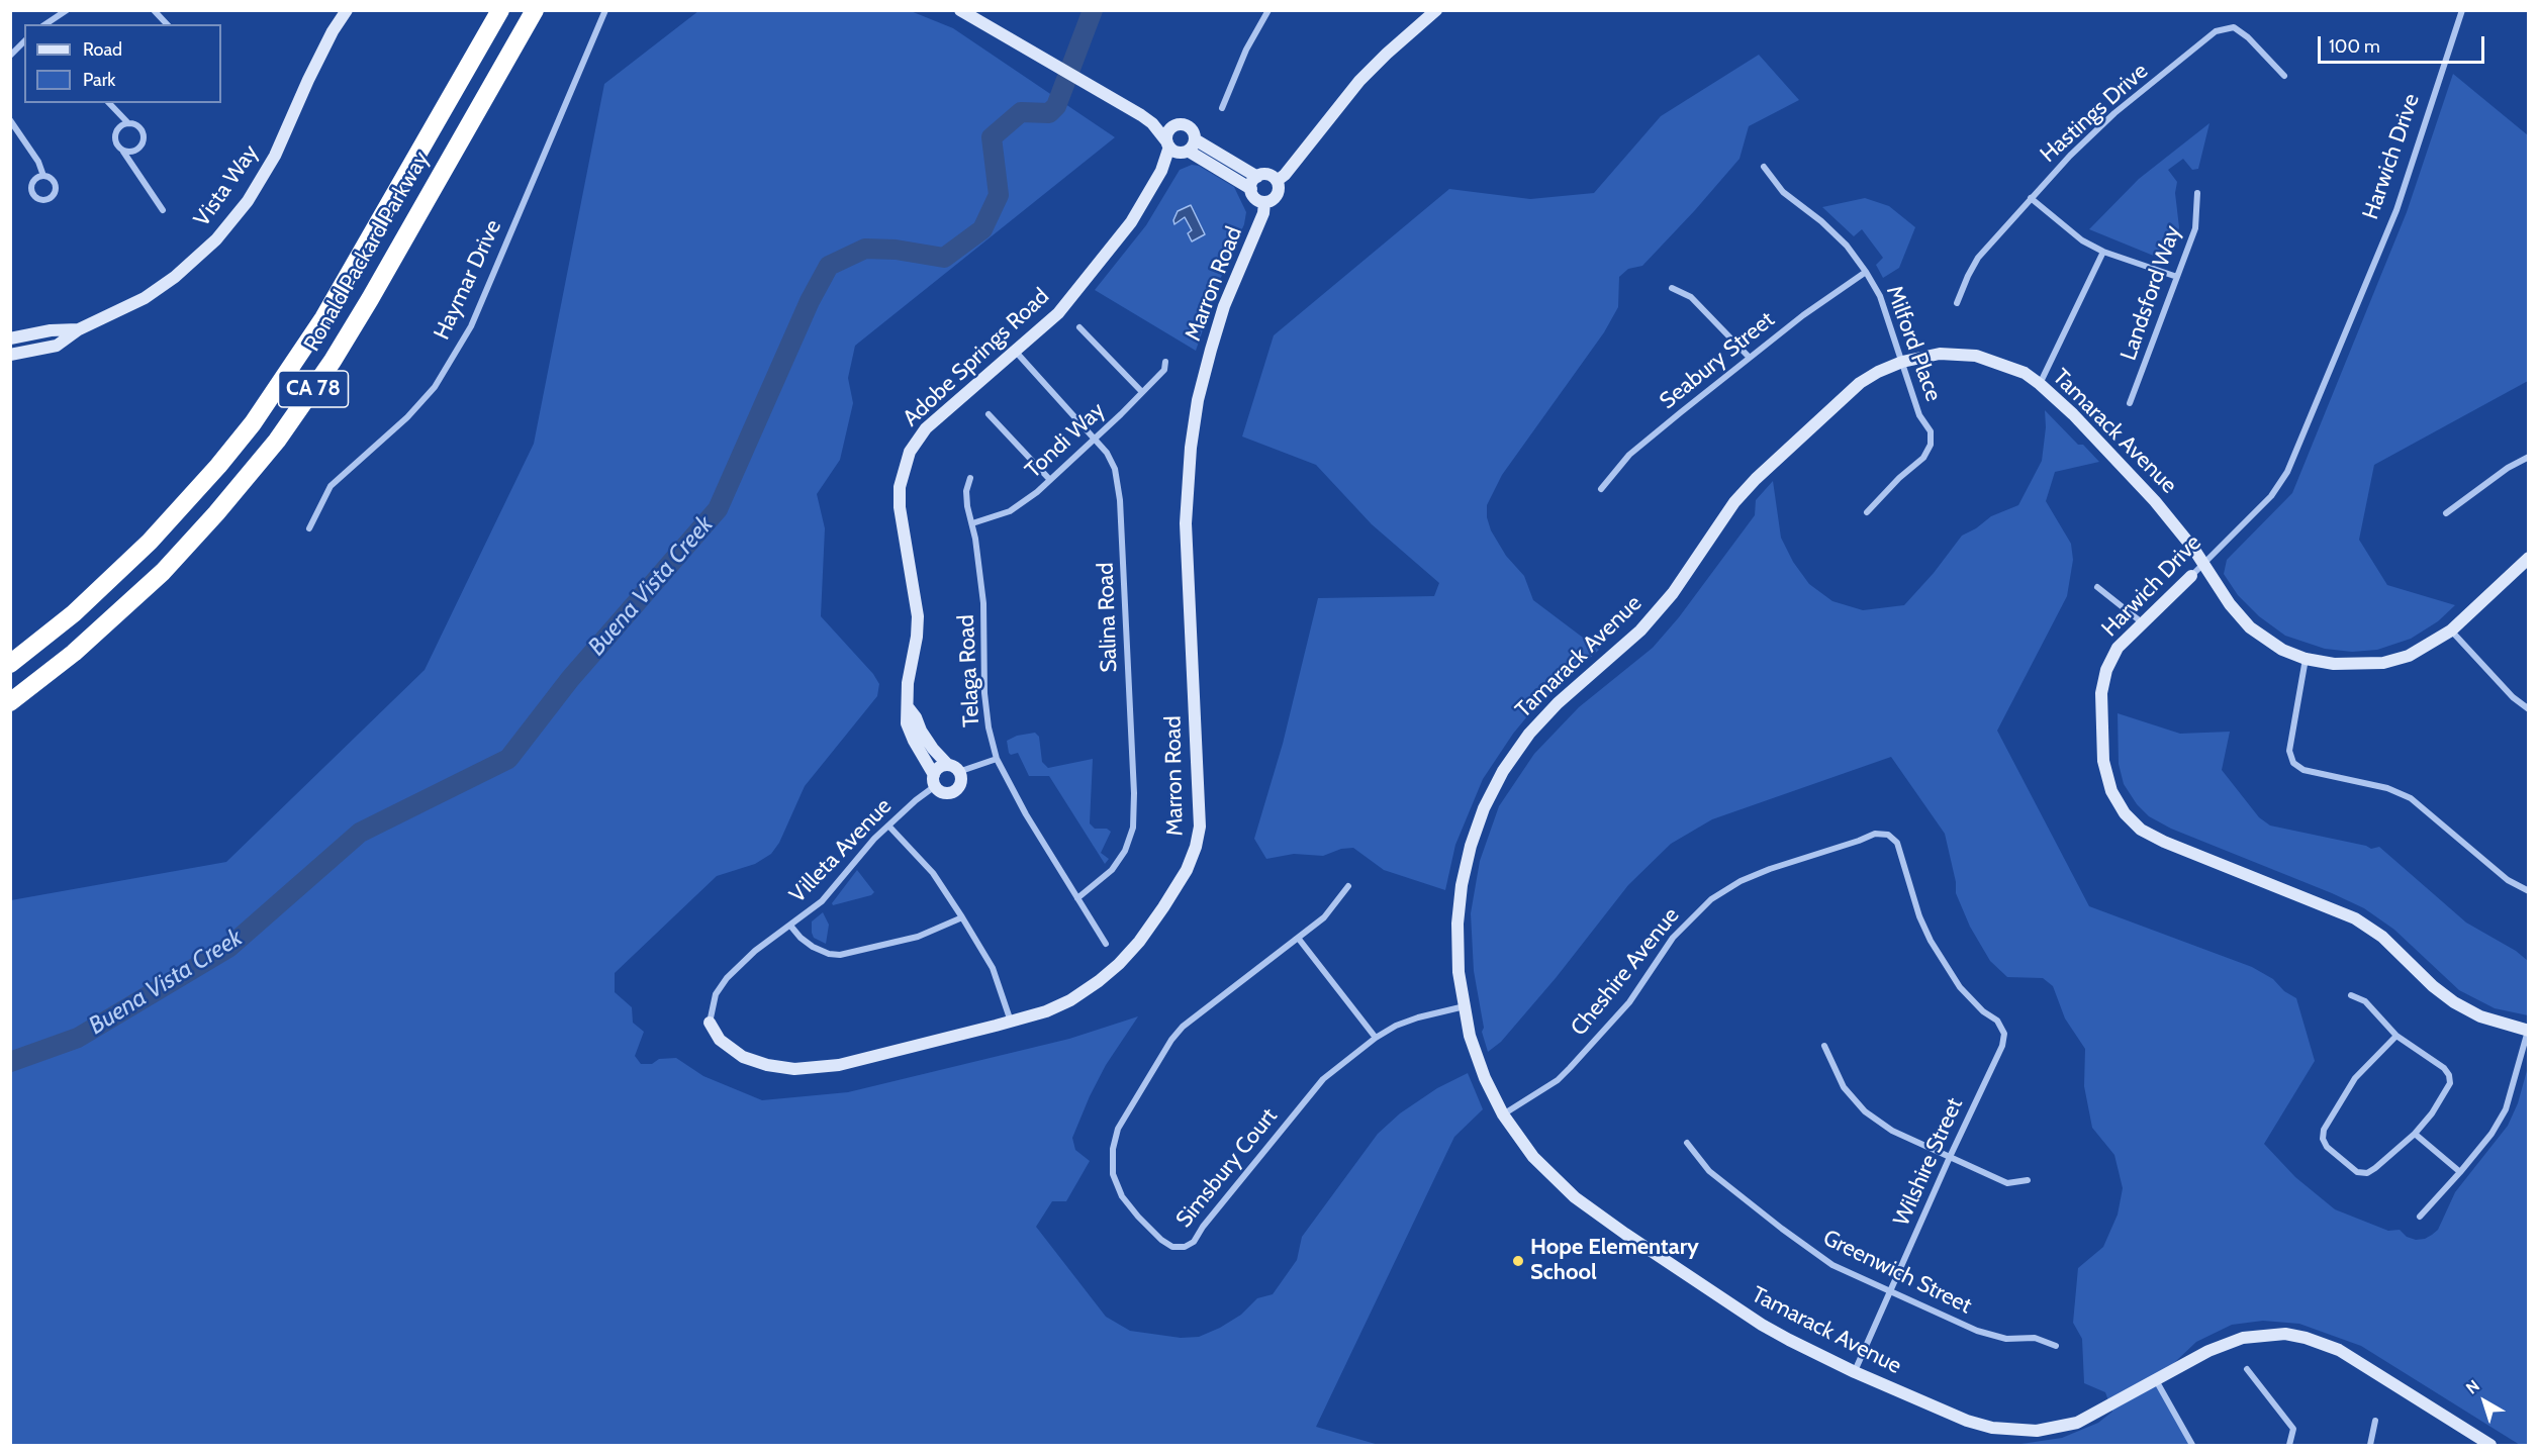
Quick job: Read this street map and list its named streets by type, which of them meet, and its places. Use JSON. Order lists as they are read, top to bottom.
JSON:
{
  "streets": {
    "highway": ["Ronald Packard Parkway", "CA 78"],
    "street": [
      "Hastings Drive",
      "Harwich Drive",
      "Vista Way",
      "Haymar Drive",
      "Marron Road",
      "Landsford Way",
      "Milford Place",
      "Adobe Springs Road",
      "Seabury Street",
      "Tamarack Avenue",
      "Tondi Way",
      "Salina Road",
      "Telaga Road",
      "Villeta Avenue",
      "Cheshire Avenue",
      "Wilshire Street",
      "Simsbury Court",
      "Greenwich Street"
    ]
  },
  "crossings": [
    ["Harwich Drive", "Tamarack Avenue"],
    ["Marron Road", "Villeta Avenue"],
    ["Milford Place", "Seabury Street"],
    ["Milford Place", "Tamarack Avenue"],
    ["Adobe Springs Road", "Salina Road"],
    ["Adobe Springs Road", "Villeta Avenue"],
    ["Tamarack Avenue", "Cheshire Avenue"],
    ["Tamarack Avenue", "Wilshire Street"],
    ["Tamarack Avenue", "Simsbury Court"],
    ["Tondi Way", "Salina Road"],
    ["Tondi Way", "Telaga Road"],
    ["Salina Road", "Telaga Road"],
    ["Cheshire Avenue", "Wilshire Street"],
    ["Wilshire Street", "Greenwich Street"]
  ],
  "water": ["Buena Vista Creek"],
  "places": ["Hope Elementary School"],
  "legend": ["Road", "Park"],
  "scale_bar": "100 m",
  "north": "top left"
}
